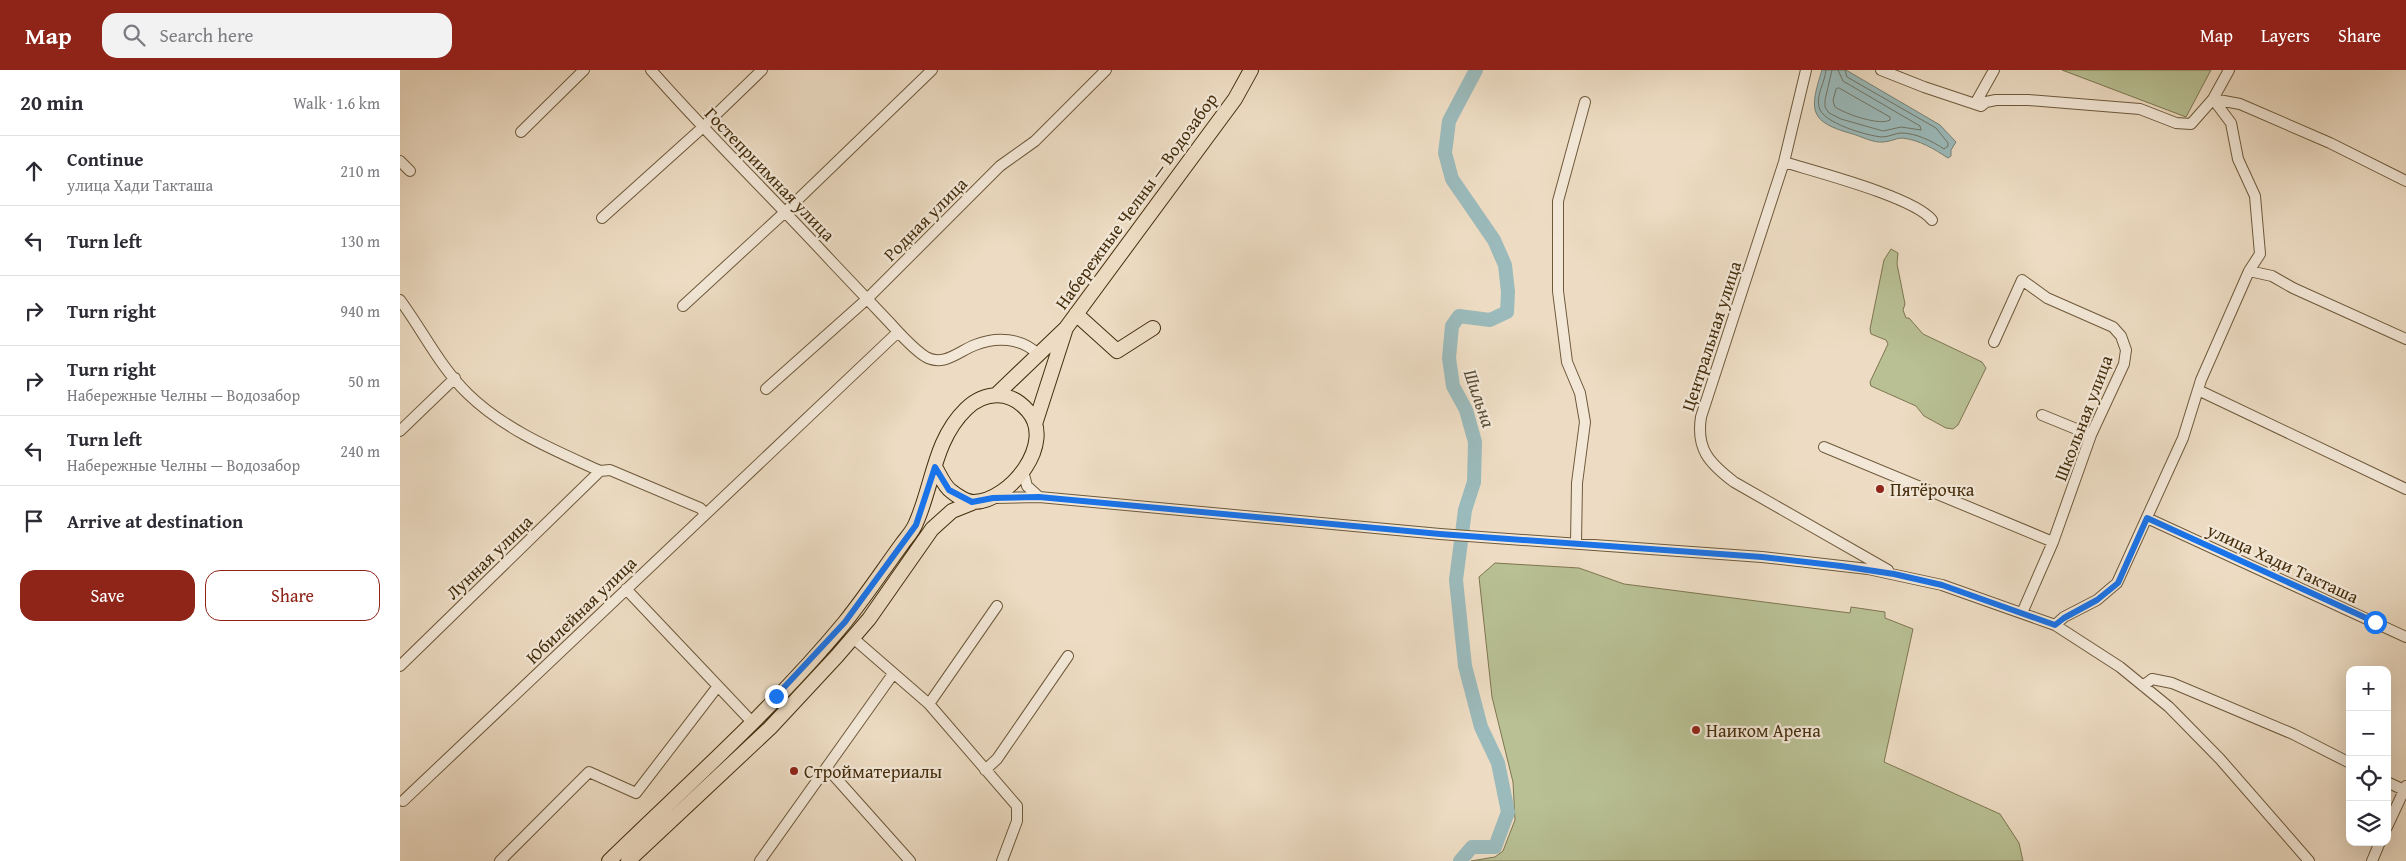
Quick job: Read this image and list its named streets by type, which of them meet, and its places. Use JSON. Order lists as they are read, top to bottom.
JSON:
{
  "streets": {
    "main road": ["Набережные Челны — Водозабор"],
    "street": [
      "Гостеприимная улица",
      "Родная улица",
      "Центральная улица",
      "Школьная улица",
      "Лунная улица",
      "улица Хади Такташа",
      "Юбилейная улица"
    ]
  },
  "crossings": [
    ["Гостеприимная улица", "Набережные Челны — Водозабор"],
    ["Гостеприимная улица", "Родная улица"],
    ["Гостеприимная улица", "Юбилейная улица"]
  ],
  "water": ["Шильна"],
  "places": ["Пятёрочка", "Наиком Арена", "Стройматериалы"],
  "page": {
    "header": "Map",
    "search": "Search here",
    "nav": ["Map", "Layers", "Share"],
    "heading": ["20 min", "Walk · 1.6 km"],
    "list": [
      ["Continue", "улица Хади Такташа", "210 m"],
      ["Turn left", "130 m"],
      ["Turn right", "940 m"],
      ["Turn right", "Набережные Челны — Водозабор", "50 m"],
      ["Turn left", "Набережные Челны — Водозабор", "240 m"],
      "Arrive at destination"
    ],
    "buttons": ["Save", "Share"],
    "map_buttons": ["+", "−"]
  }
}
